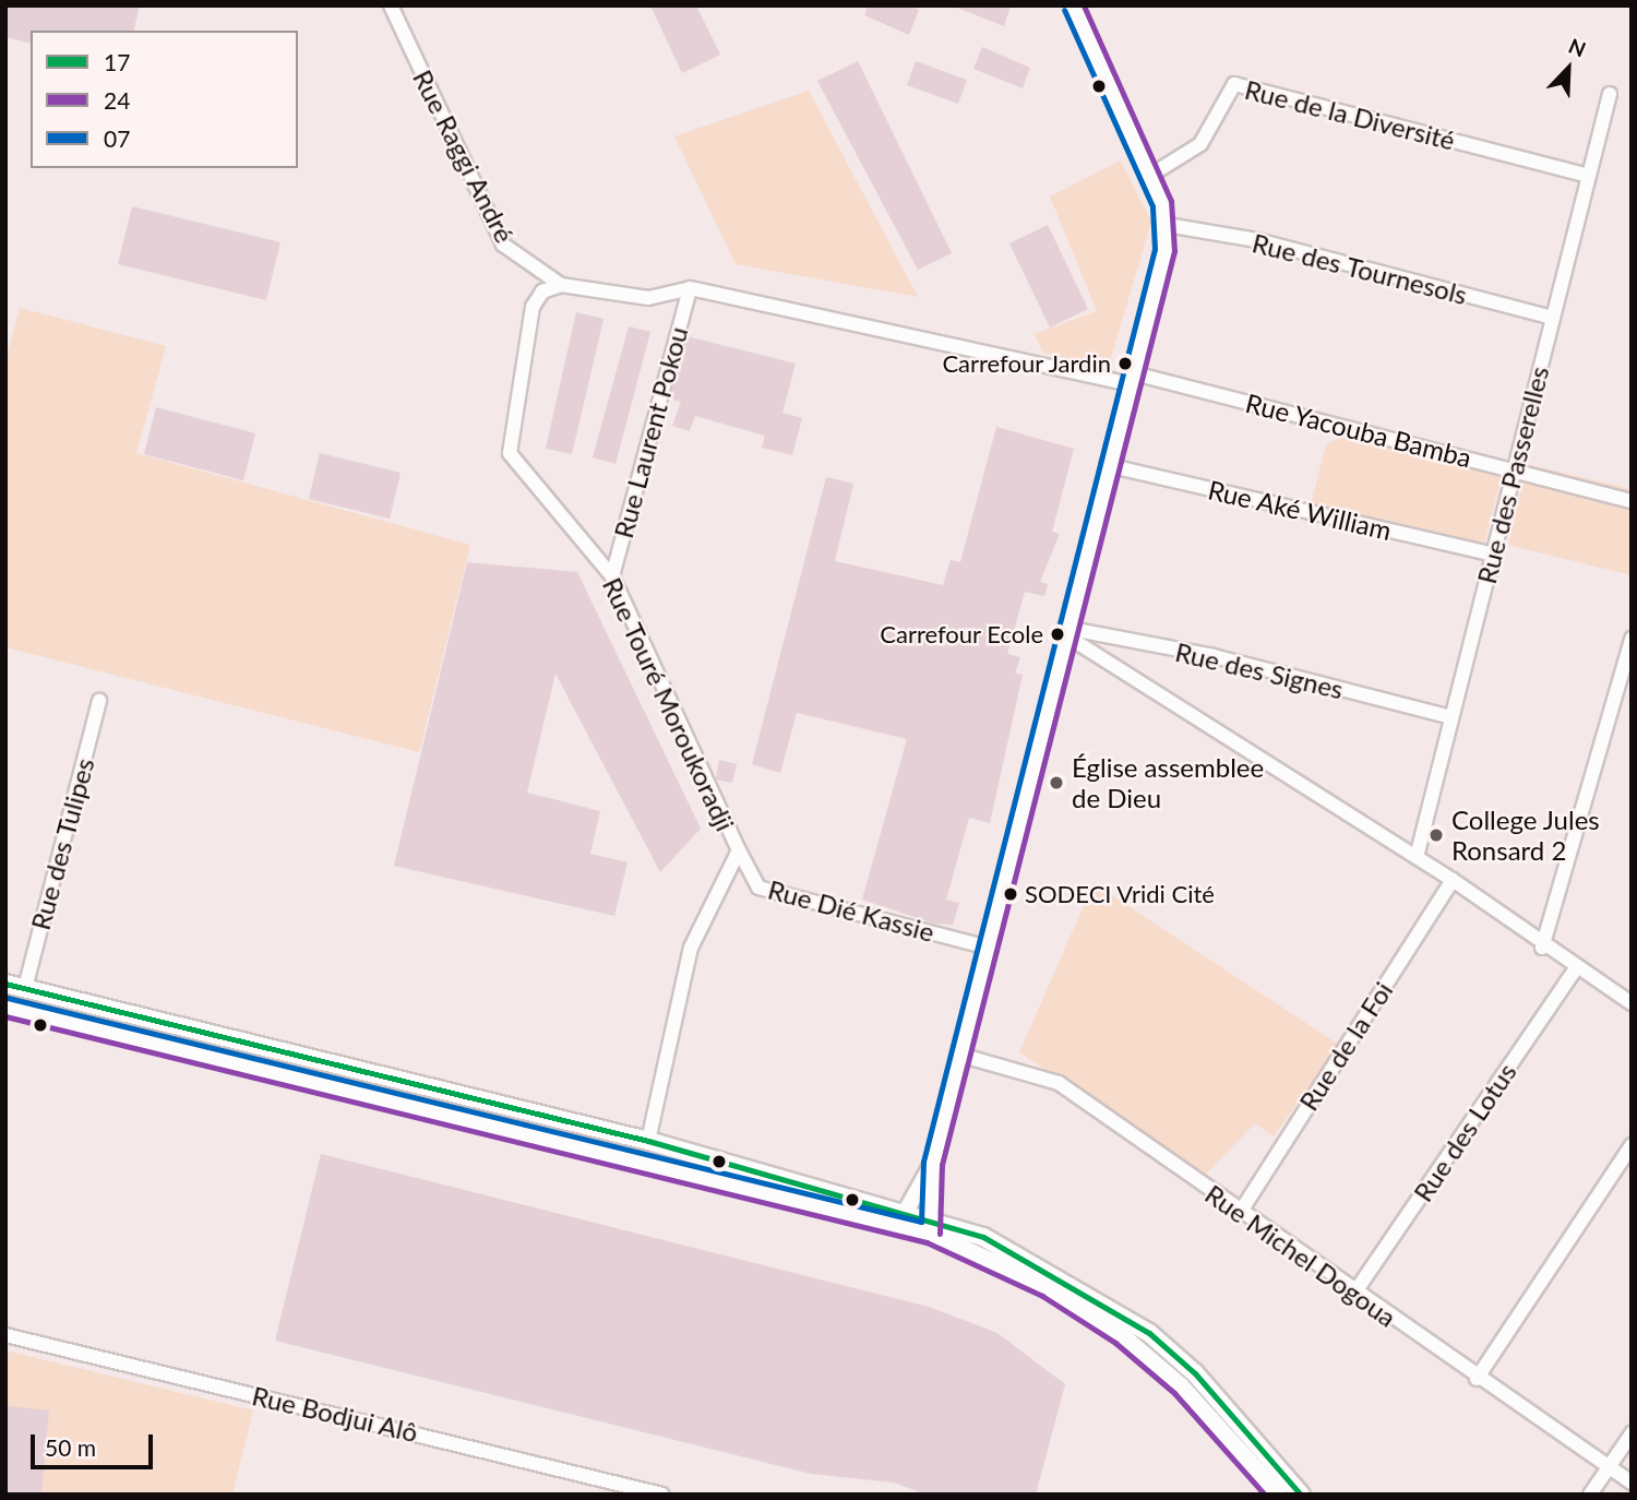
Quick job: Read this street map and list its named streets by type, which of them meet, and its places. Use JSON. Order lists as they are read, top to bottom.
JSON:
{
  "streets": {
    "street": [
      "Rue de la Diversité",
      "Rue Raggi André",
      "Rue des Tournesols",
      "Rue Yacouba Bamba",
      "Rue Laurent Pokou",
      "Rue des Passerelles",
      "Rue Aké William",
      "Rue des Signes",
      "Rue Touré Moroukoradji",
      "Rue des Tulipes",
      "Rue Dié Kassie",
      "Rue de la Foi",
      "Rue des Lotus",
      "Rue Michel Dogoua",
      "Rue Bodjui Alô"
    ]
  },
  "crossings": [
    ["Rue de la Diversité", "Rue des Passerelles"],
    ["Rue Raggi André", "Rue Touré Moroukoradji"],
    ["Rue des Tournesols", "Rue des Passerelles"],
    ["Rue Yacouba Bamba", "Rue des Passerelles"],
    ["Rue Laurent Pokou", "Rue Touré Moroukoradji"],
    ["Rue des Passerelles", "Rue Aké William"],
    ["Rue des Passerelles", "Rue des Signes"],
    ["Rue Touré Moroukoradji", "Rue Dié Kassie"],
    ["Rue de la Foi", "Rue Michel Dogoua"],
    ["Rue des Lotus", "Rue Michel Dogoua"]
  ],
  "places": [
    "Carrefour Jardin",
    "Carrefour Ecole",
    "Église assemblee de Dieu",
    "College Jules Ronsard 2",
    "SODECI Vridi Cité"
  ],
  "lines": ["transit line 24", "transit line 07", "transit line 17"],
  "legend": ["17", "24", "07"],
  "scale_bar": "50 m",
  "north": "top right"
}
